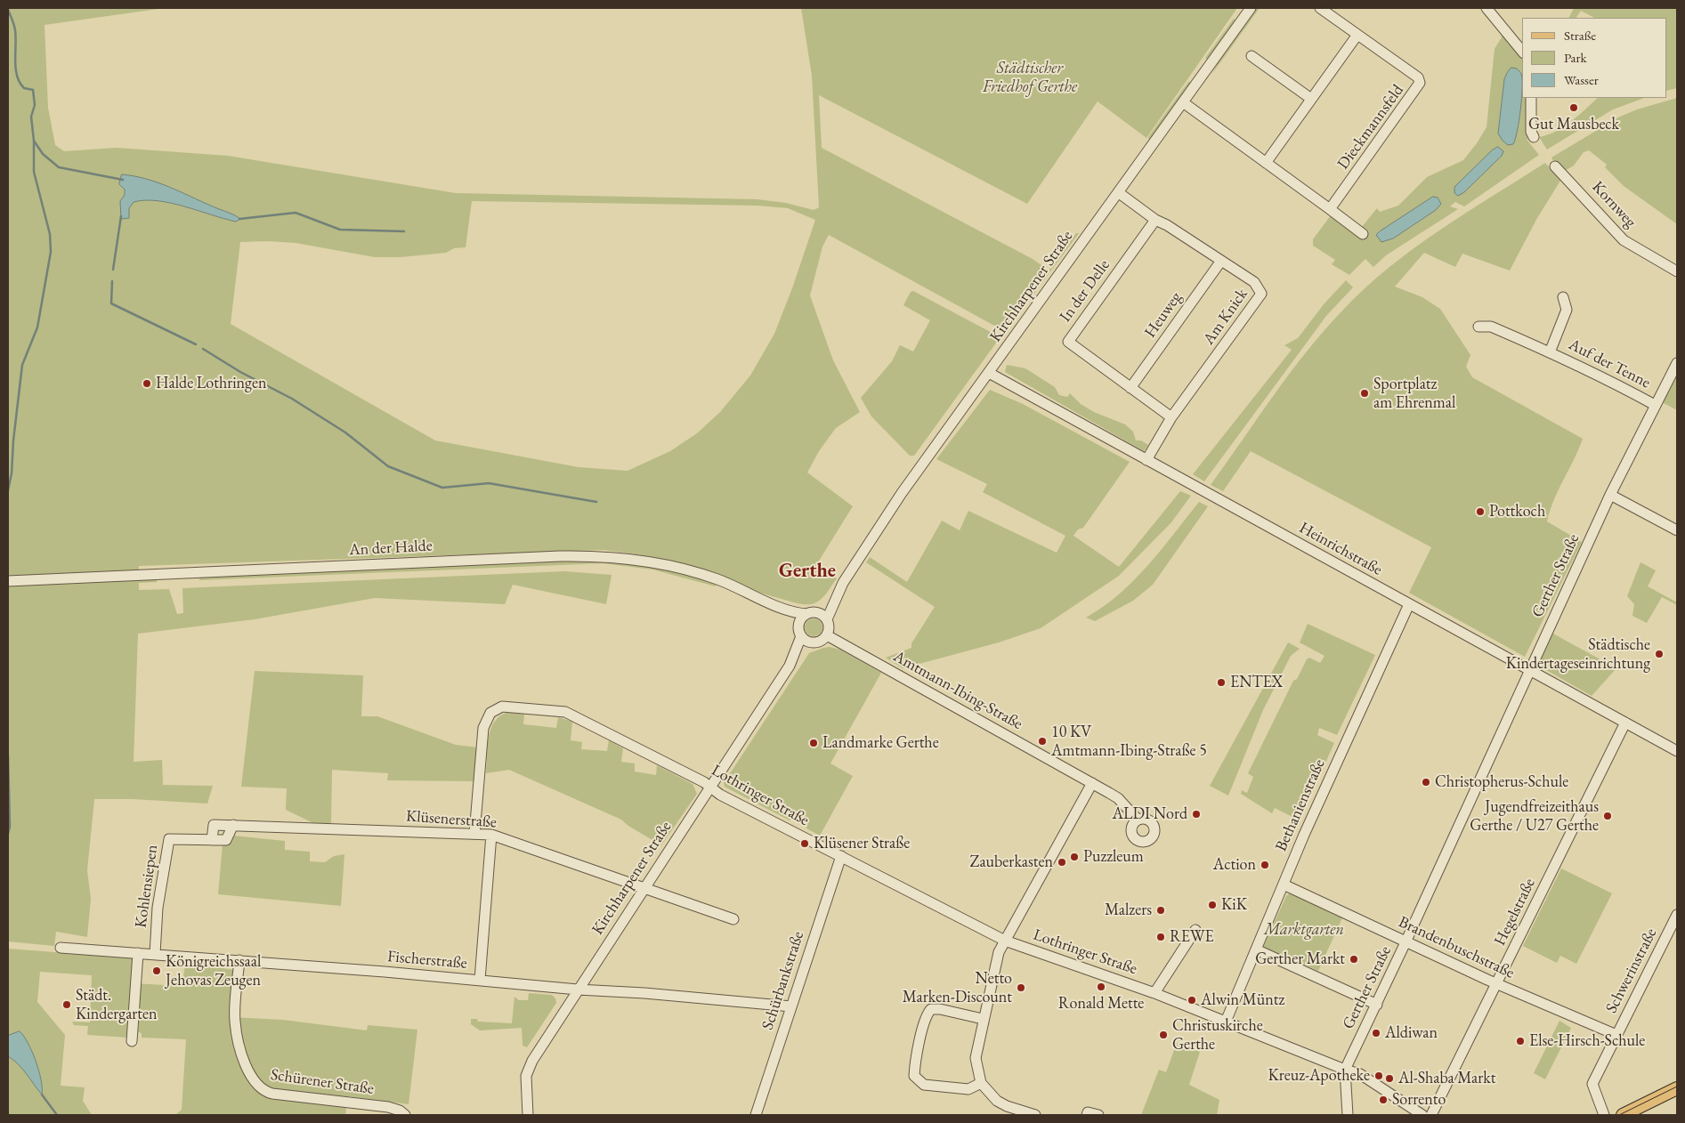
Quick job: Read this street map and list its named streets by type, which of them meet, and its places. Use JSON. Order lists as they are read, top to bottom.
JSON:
{
  "streets": {
    "street": [
      "Dieckmannsfeld",
      "Kornweg",
      "Kirchharpener Straße",
      "In der Delle",
      "Heuweg",
      "Am Knick",
      "Auf der Tenne",
      "An der Halde",
      "Heinrichstraße",
      "Gerther Straße",
      "Amtmann-Ibing-Straße",
      "Lothringer Straße",
      "Bethanienstraße",
      "Klüsenerstraße",
      "Kohlensiepen",
      "Hegelstraße",
      "Brandenbuschstraße",
      "Fischerstraße",
      "Schwerinstraße",
      "Schürbankstraße",
      "Schürener Straße"
    ]
  },
  "crossings": [
    ["Kirchharpener Straße", "Am Knick"],
    ["Kirchharpener Straße", "An der Halde"],
    ["Kirchharpener Straße", "Heinrichstraße"],
    ["Kirchharpener Straße", "Amtmann-Ibing-Straße"],
    ["Kirchharpener Straße", "Lothringer Straße"],
    ["Kirchharpener Straße", "Klüsenerstraße"],
    ["Kirchharpener Straße", "Fischerstraße"],
    ["In der Delle", "Heuweg"],
    ["In der Delle", "Am Knick"],
    ["Heuweg", "Am Knick"],
    ["Am Knick", "Heinrichstraße"],
    ["Auf der Tenne", "Gerther Straße"],
    ["An der Halde", "Amtmann-Ibing-Straße"],
    ["Heinrichstraße", "Gerther Straße"],
    ["Heinrichstraße", "Bethanienstraße"],
    ["Heinrichstraße", "Hegelstraße"],
    ["Gerther Straße", "Lothringer Straße"],
    ["Gerther Straße", "Brandenbuschstraße"],
    ["Amtmann-Ibing-Straße", "Lothringer Straße"],
    ["Lothringer Straße", "Bethanienstraße"],
    ["Lothringer Straße", "Klüsenerstraße"],
    ["Lothringer Straße", "Schürbankstraße"],
    ["Bethanienstraße", "Brandenbuschstraße"],
    ["Klüsenerstraße", "Kohlensiepen"],
    ["Kohlensiepen", "Fischerstraße"],
    ["Hegelstraße", "Brandenbuschstraße"],
    ["Brandenbuschstraße", "Schwerinstraße"],
    ["Fischerstraße", "Schürbankstraße"],
    ["Fischerstraße", "Schürener Straße"]
  ],
  "districts": ["Gerthe"],
  "parks": ["Städtischer Friedhof Gerthe", "Marktgarten"],
  "places": [
    "Gut Mausbeck",
    "Halde Lothringen",
    "Sportplatz am Ehrenmal",
    "Pottkoch",
    "Städtische Kindertageseinrichtung",
    "ENTEX",
    "10 KV Amtmann-Ibing-Straße 5",
    "Landmarke Gerthe",
    "Christopherus-Schule",
    "ALDI Nord",
    "Jugendfreizeithaus Gerthe / U27 Gerthe",
    "Klüsener Straße",
    "Puzzleum",
    "Zauberkasten",
    "Action",
    "KiK",
    "Malzers",
    "REWE",
    "Gerther Markt",
    "Königreichssaal Jehovas Zeugen",
    "Ronald Mette",
    "Netto Marken-Discount",
    "Alwin Müntz",
    "Städt. Kindergarten",
    "Aldiwan",
    "Christuskirche Gerthe",
    "Else-Hirsch-Schule",
    "Kreuz-Apotheke",
    "Al-Shaba Markt",
    "Sorrento"
  ],
  "legend": ["Straße", "Park", "Wasser"]
}
